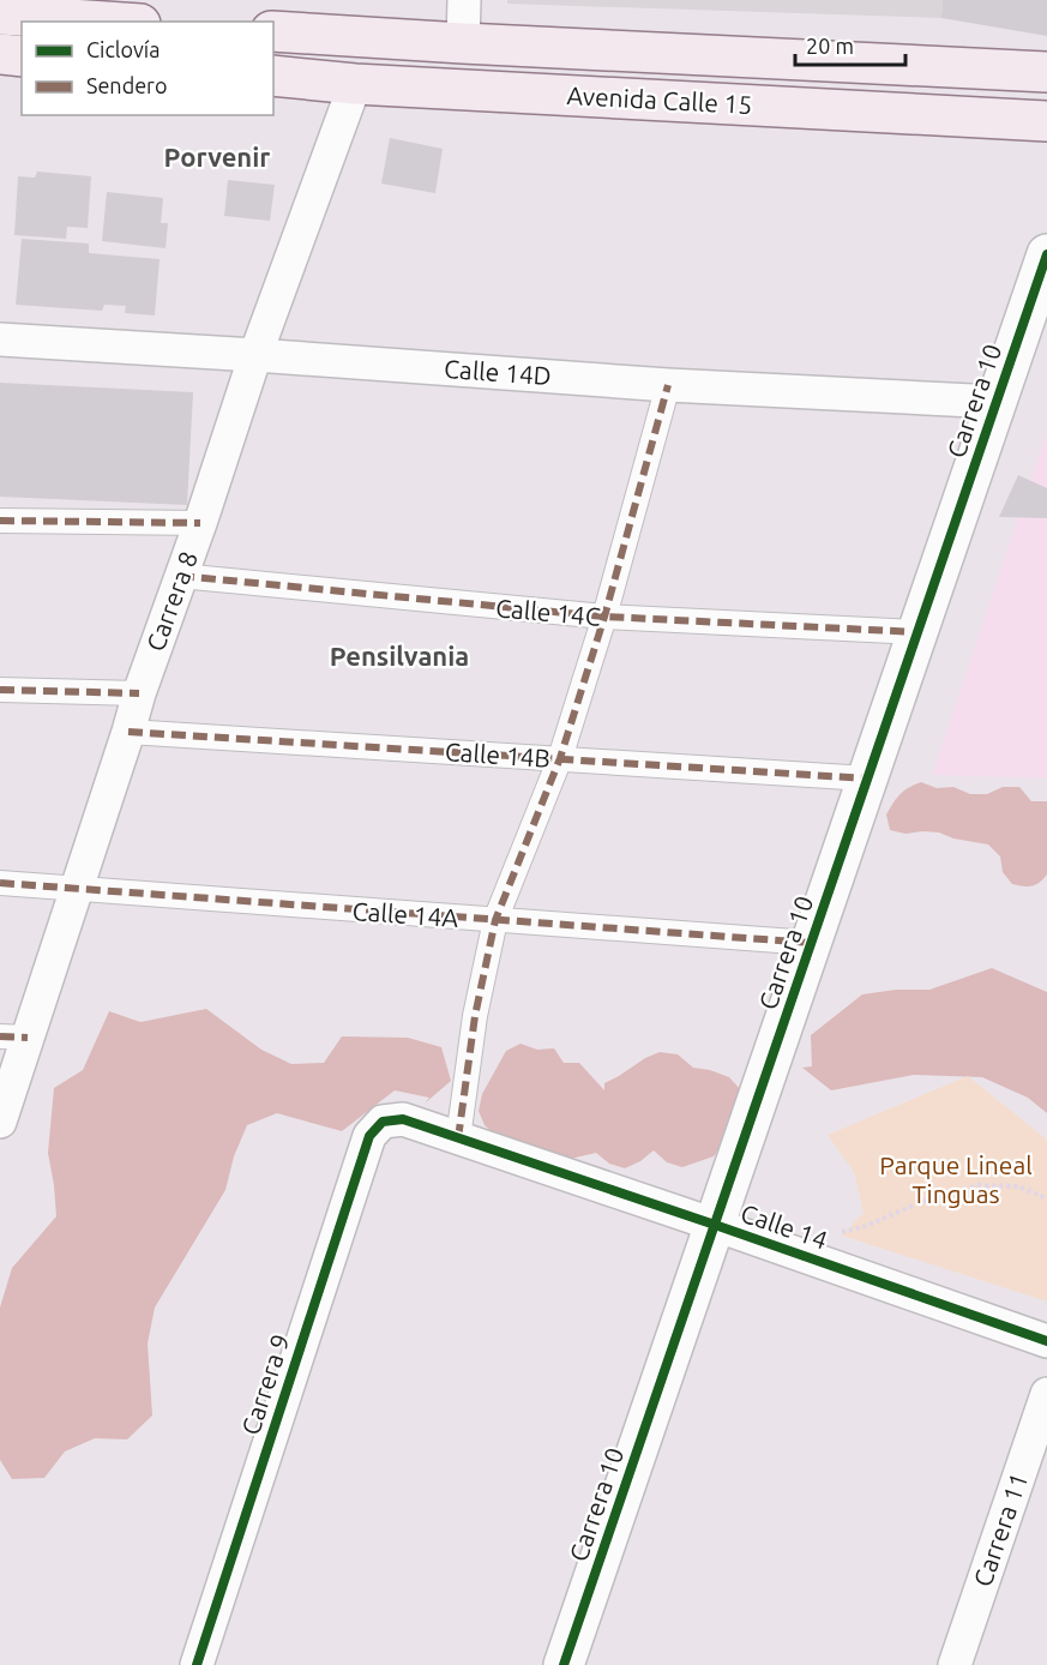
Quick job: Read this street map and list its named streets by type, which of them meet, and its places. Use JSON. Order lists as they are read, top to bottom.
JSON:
{
  "streets": {
    "main road": ["Avenida Calle 15"],
    "street": [
      "Calle 14D",
      "Carrera 10",
      "Carrera 8",
      "Calle 14C",
      "Calle 14B",
      "Calle 14A",
      "Calle 14",
      "Carrera 9",
      "Carrera 11"
    ]
  },
  "crossings": [
    ["Avenida Calle 15", "Carrera 8"],
    ["Calle 14D", "Carrera 10"],
    ["Calle 14D", "Carrera 8"],
    ["Carrera 10", "Calle 14C"],
    ["Carrera 10", "Calle 14B"],
    ["Carrera 10", "Calle 14A"],
    ["Carrera 10", "Calle 14"],
    ["Carrera 8", "Calle 14C"],
    ["Carrera 8", "Calle 14B"],
    ["Carrera 8", "Calle 14A"],
    ["Calle 14", "Carrera 9"]
  ],
  "districts": ["Porvenir", "Pensilvania"],
  "parks": ["Parque Lineal Tinguas"],
  "legend": ["Ciclovía", "Sendero"],
  "scale_bar": "20 m"
}
